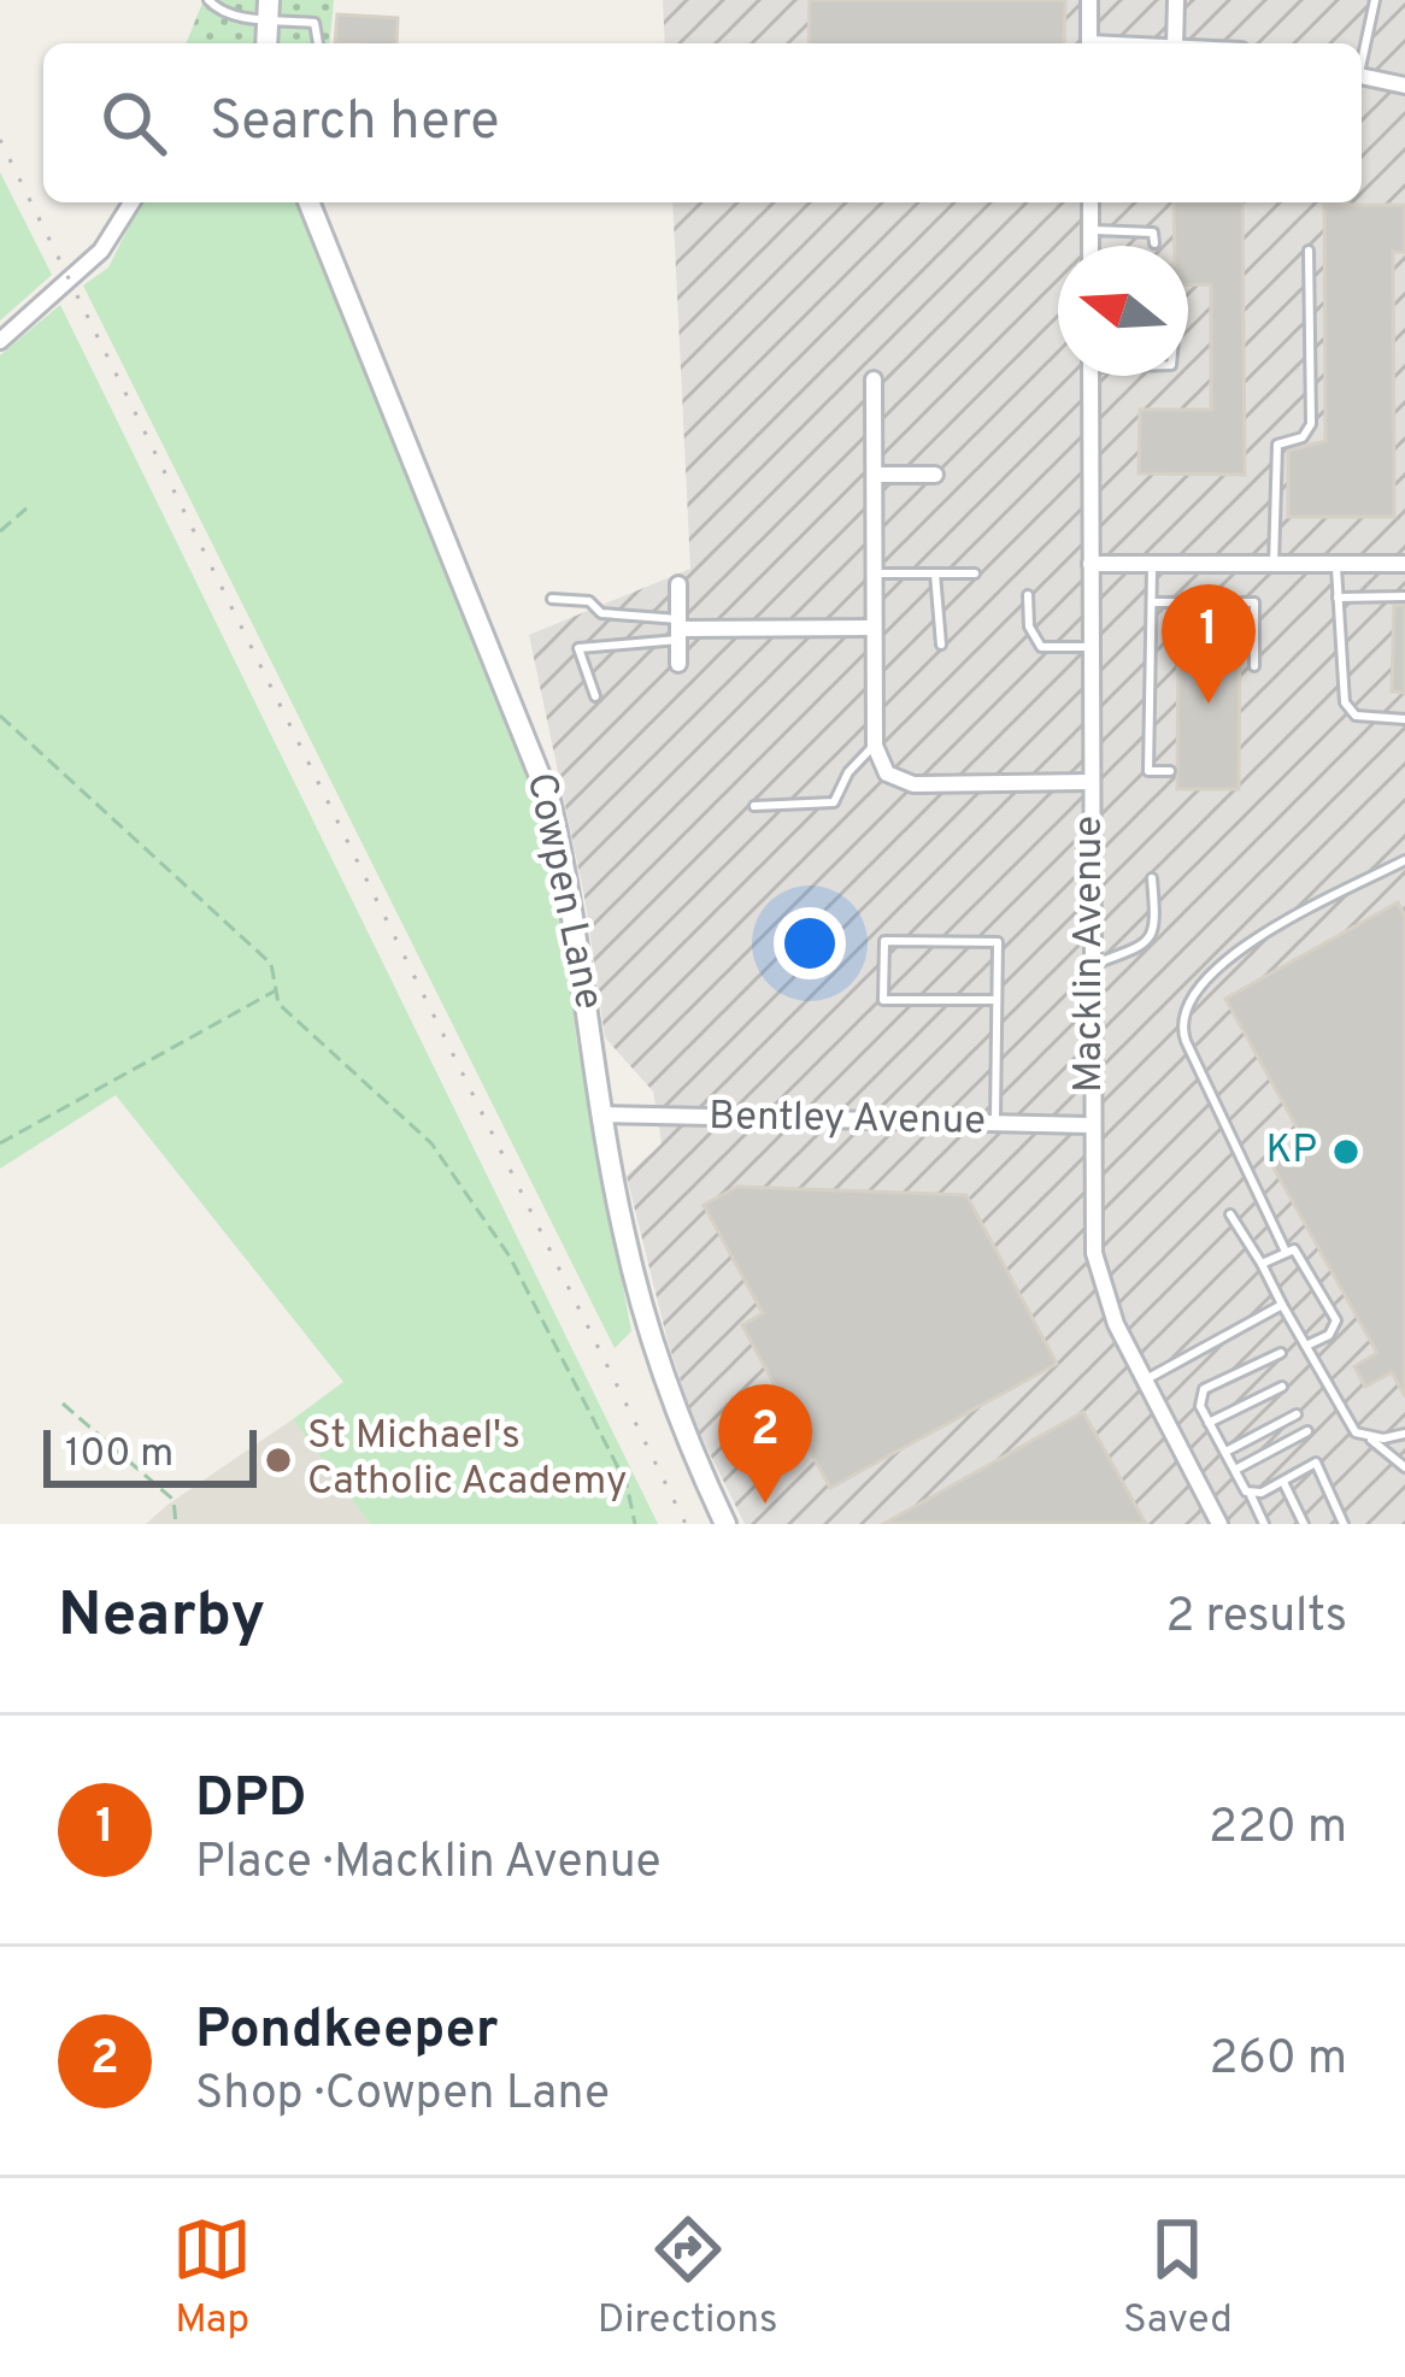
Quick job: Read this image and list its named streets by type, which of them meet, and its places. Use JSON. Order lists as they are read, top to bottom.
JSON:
{
  "streets": {
    "street": ["Cowpen Lane", "Macklin Avenue", "Bentley Avenue"]
  },
  "crossings": [
    ["Cowpen Lane", "Bentley Avenue"],
    ["Macklin Avenue", "Bentley Avenue"]
  ],
  "places": ["KP", "St Michael's Catholic Academy"],
  "scale_bar": "100 m",
  "north": "left",
  "page": {
    "search": "Search here",
    "pins": ["1", "2"],
    "scale": "100 m",
    "heading": ["Nearby", "2 results"],
    "list": [
      {
        "mark": "1",
        "name": "DPD",
        "note": "Place · Macklin Avenue",
        "value": "220 m"
      },
      {
        "mark": "2",
        "name": "Pondkeeper",
        "note": "Shop · Cowpen Lane",
        "value": "260 m"
      }
    ],
    "nav": ["Map", "Directions", "Saved"]
  }
}
